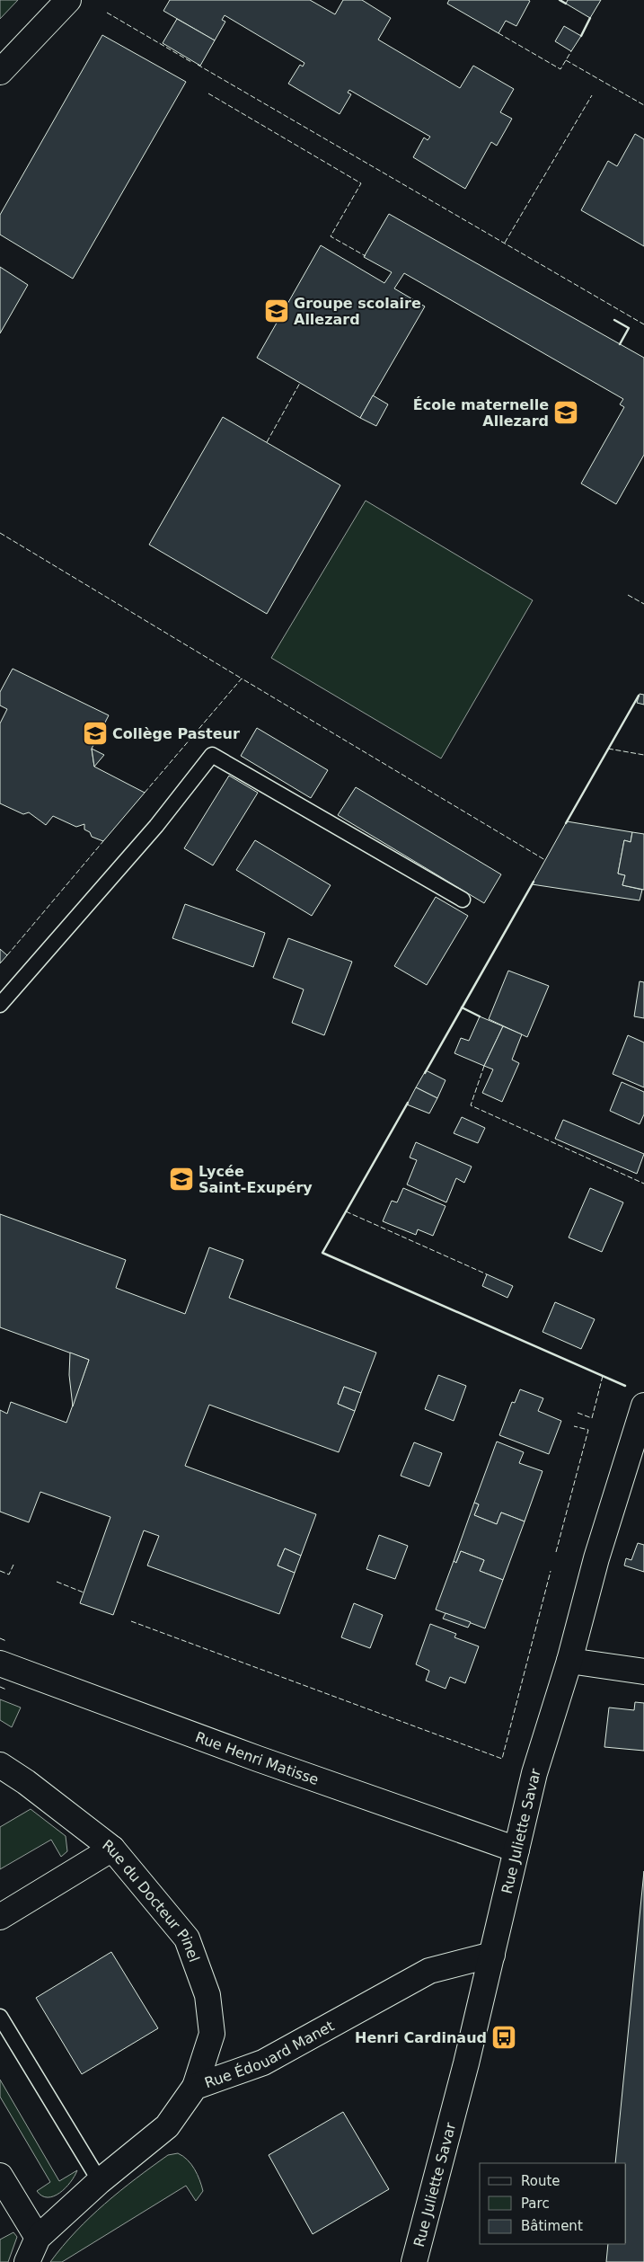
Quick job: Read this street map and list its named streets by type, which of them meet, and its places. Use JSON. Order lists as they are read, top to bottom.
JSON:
{
  "streets": {
    "street": [
      "Rue Henri Matisse",
      "Rue Juliette Savar",
      "Rue du Docteur Pinel",
      "Rue Édouard Manet"
    ]
  },
  "crossings": [
    ["Rue Henri Matisse", "Rue Juliette Savar"],
    ["Rue Juliette Savar", "Rue Édouard Manet"],
    ["Rue du Docteur Pinel", "Rue Édouard Manet"]
  ],
  "places": {
    "school or university": [
      "Groupe scolaire Allezard",
      "École maternelle Allezard",
      "Collège Pasteur",
      "Lycée Saint-Exupéry"
    ],
    "bus stop": ["Henri Cardinaud"]
  },
  "legend": ["Route", "Parc", "Bâtiment"]
}
